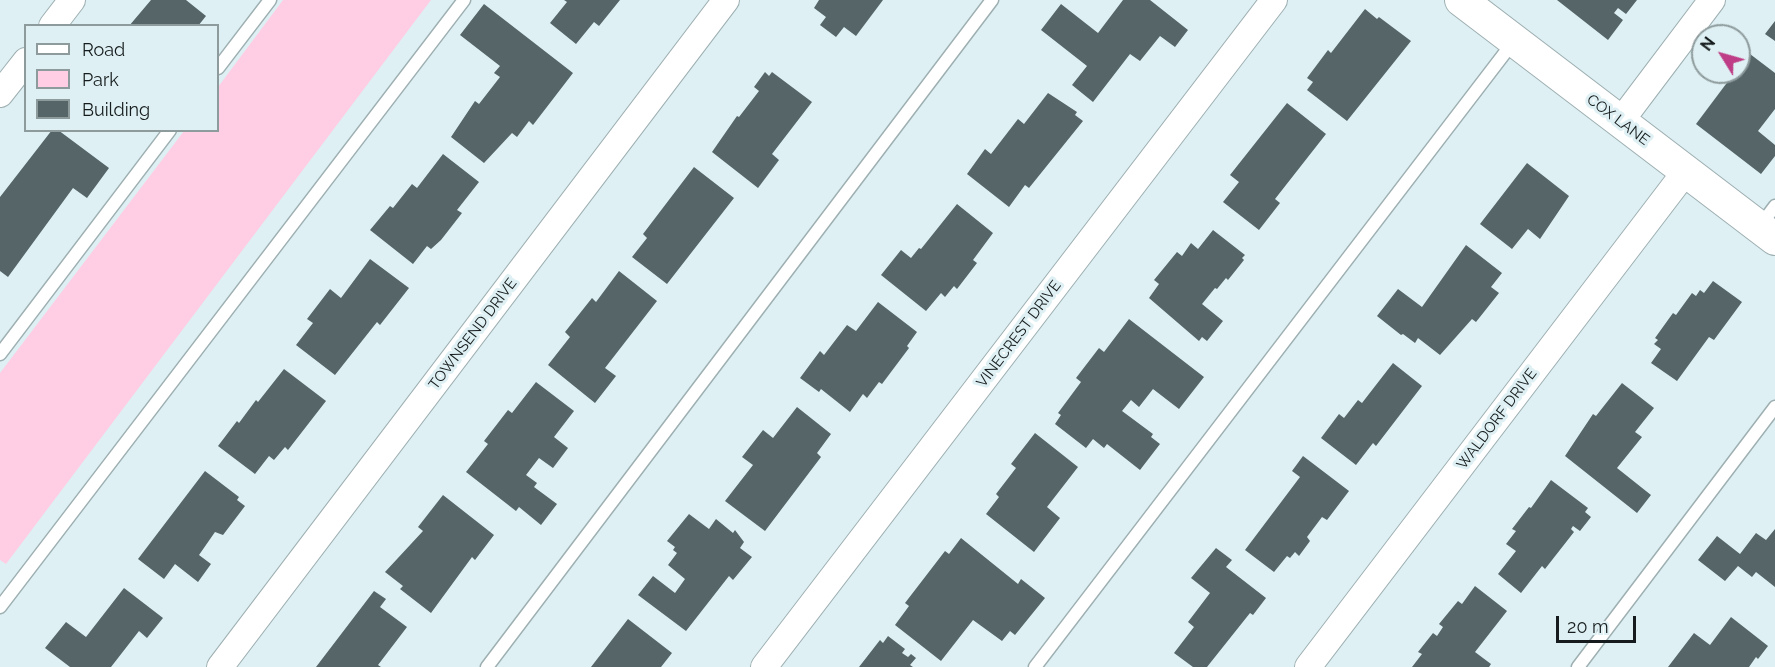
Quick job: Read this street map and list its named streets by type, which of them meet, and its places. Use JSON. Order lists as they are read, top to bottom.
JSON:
{
  "streets": {
    "street": [
      "COX LANE",
      "TOWNSEND DRIVE",
      "VINECREST DRIVE",
      "WALDORF DRIVE"
    ]
  },
  "crossings": [
    ["COX LANE", "WALDORF DRIVE"]
  ],
  "legend": ["Road", "Park", "Building"],
  "scale_bar": "20 m",
  "north": "top left"
}
